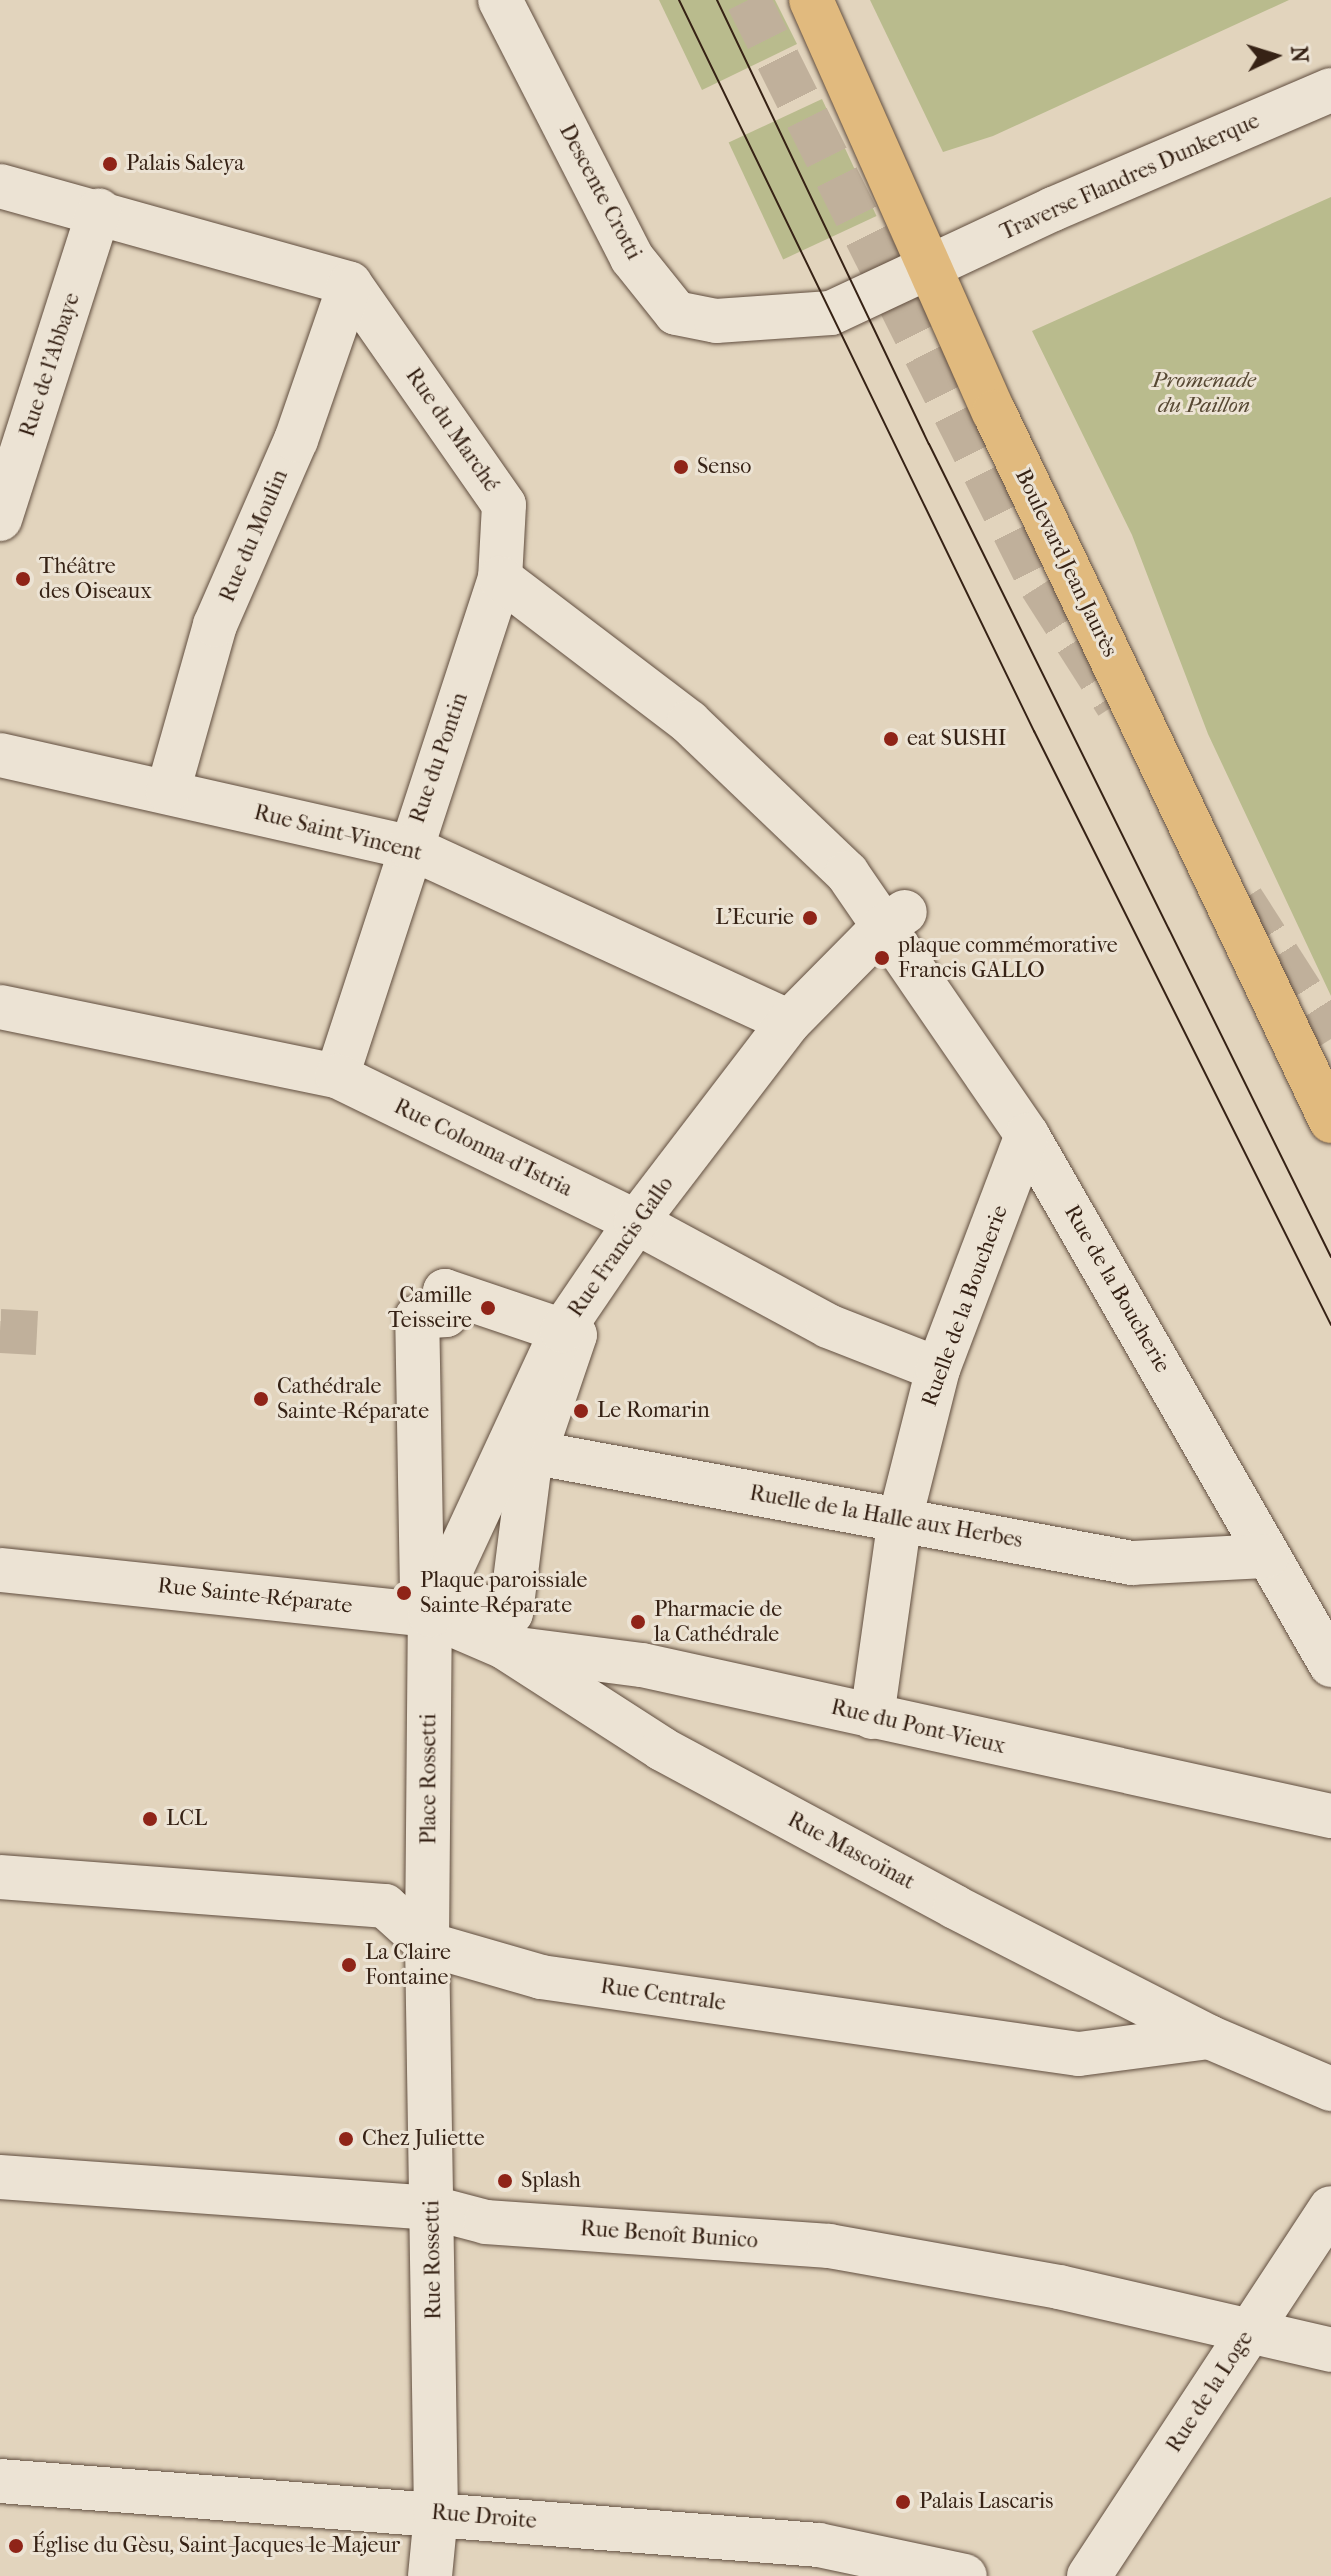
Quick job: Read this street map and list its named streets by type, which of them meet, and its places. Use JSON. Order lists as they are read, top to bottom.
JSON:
{
  "streets": {
    "main road": ["Boulevard Jean Jaurès"],
    "street": [
      "Traverse Flandres Dunkerque",
      "Descente Crotti",
      "Rue de l'Abbaye",
      "Rue du Marché",
      "Rue du Moulin",
      "Rue du Pontin",
      "Rue Saint-Vincent",
      "Rue Colonna-d'Istria",
      "Rue Francis Gallo",
      "Rue de la Boucherie",
      "Ruelle de la Boucherie",
      "Ruelle de la Halle aux Herbes",
      "Rue Sainte-Réparate",
      "Rue du Pont-Vieux",
      "Place Rossetti",
      "Rue Mascoïnat",
      "Rue Centrale",
      "Rue Benoît Bunico",
      "Rue Rossetti",
      "Rue de la Loge",
      "Rue Droite"
    ]
  },
  "crossings": [
    ["Traverse Flandres Dunkerque", "Descente Crotti"],
    ["Traverse Flandres Dunkerque", "Boulevard Jean Jaurès"],
    ["Descente Crotti", "Boulevard Jean Jaurès"],
    ["Rue du Marché", "Rue du Moulin"],
    ["Rue du Marché", "Rue du Pontin"],
    ["Rue du Moulin", "Rue Saint-Vincent"],
    ["Rue du Pontin", "Rue Saint-Vincent"],
    ["Rue du Pontin", "Rue Colonna-d'Istria"],
    ["Rue Saint-Vincent", "Rue Francis Gallo"],
    ["Rue Colonna-d'Istria", "Rue Francis Gallo"],
    ["Rue Colonna-d'Istria", "Ruelle de la Boucherie"],
    ["Rue Francis Gallo", "Rue de la Boucherie"],
    ["Rue Francis Gallo", "Ruelle de la Halle aux Herbes"],
    ["Rue Francis Gallo", "Rue Sainte-Réparate"],
    ["Rue Francis Gallo", "Place Rossetti"],
    ["Rue de la Boucherie", "Ruelle de la Boucherie"],
    ["Rue de la Boucherie", "Ruelle de la Halle aux Herbes"],
    ["Ruelle de la Boucherie", "Ruelle de la Halle aux Herbes"],
    ["Ruelle de la Boucherie", "Rue du Pont-Vieux"],
    ["Rue Sainte-Réparate", "Rue du Pont-Vieux"],
    ["Rue Sainte-Réparate", "Place Rossetti"],
    ["Rue Sainte-Réparate", "Rue Mascoïnat"],
    ["Rue du Pont-Vieux", "Rue Mascoïnat"],
    ["Place Rossetti", "Rue Centrale"],
    ["Place Rossetti", "Rue Rossetti"],
    ["Rue Mascoïnat", "Rue Centrale"],
    ["Rue Centrale", "Rue Rossetti"],
    ["Rue Benoît Bunico", "Rue Rossetti"],
    ["Rue Benoît Bunico", "Rue de la Loge"],
    ["Rue Rossetti", "Rue Droite"]
  ],
  "parks": ["Promenade du Paillon"],
  "places": [
    "Palais Saleya",
    "Senso",
    "Théâtre des Oiseaux",
    "eat SUSHI",
    "L'Ecurie",
    "plaque commémorative Francis GALLO",
    "Camille Teisseire",
    "Cathédrale Sainte-Réparate",
    "Le Romarin",
    "Plaque paroissiale Sainte-Réparate",
    "Pharmacie de la Cathédrale",
    "LCL",
    "La Claire Fontaine",
    "Chez Juliette",
    "Splash",
    "Palais Lascaris",
    "Église du Gèsu, Saint-Jacques-le-Majeur"
  ],
  "north": "right"
}
